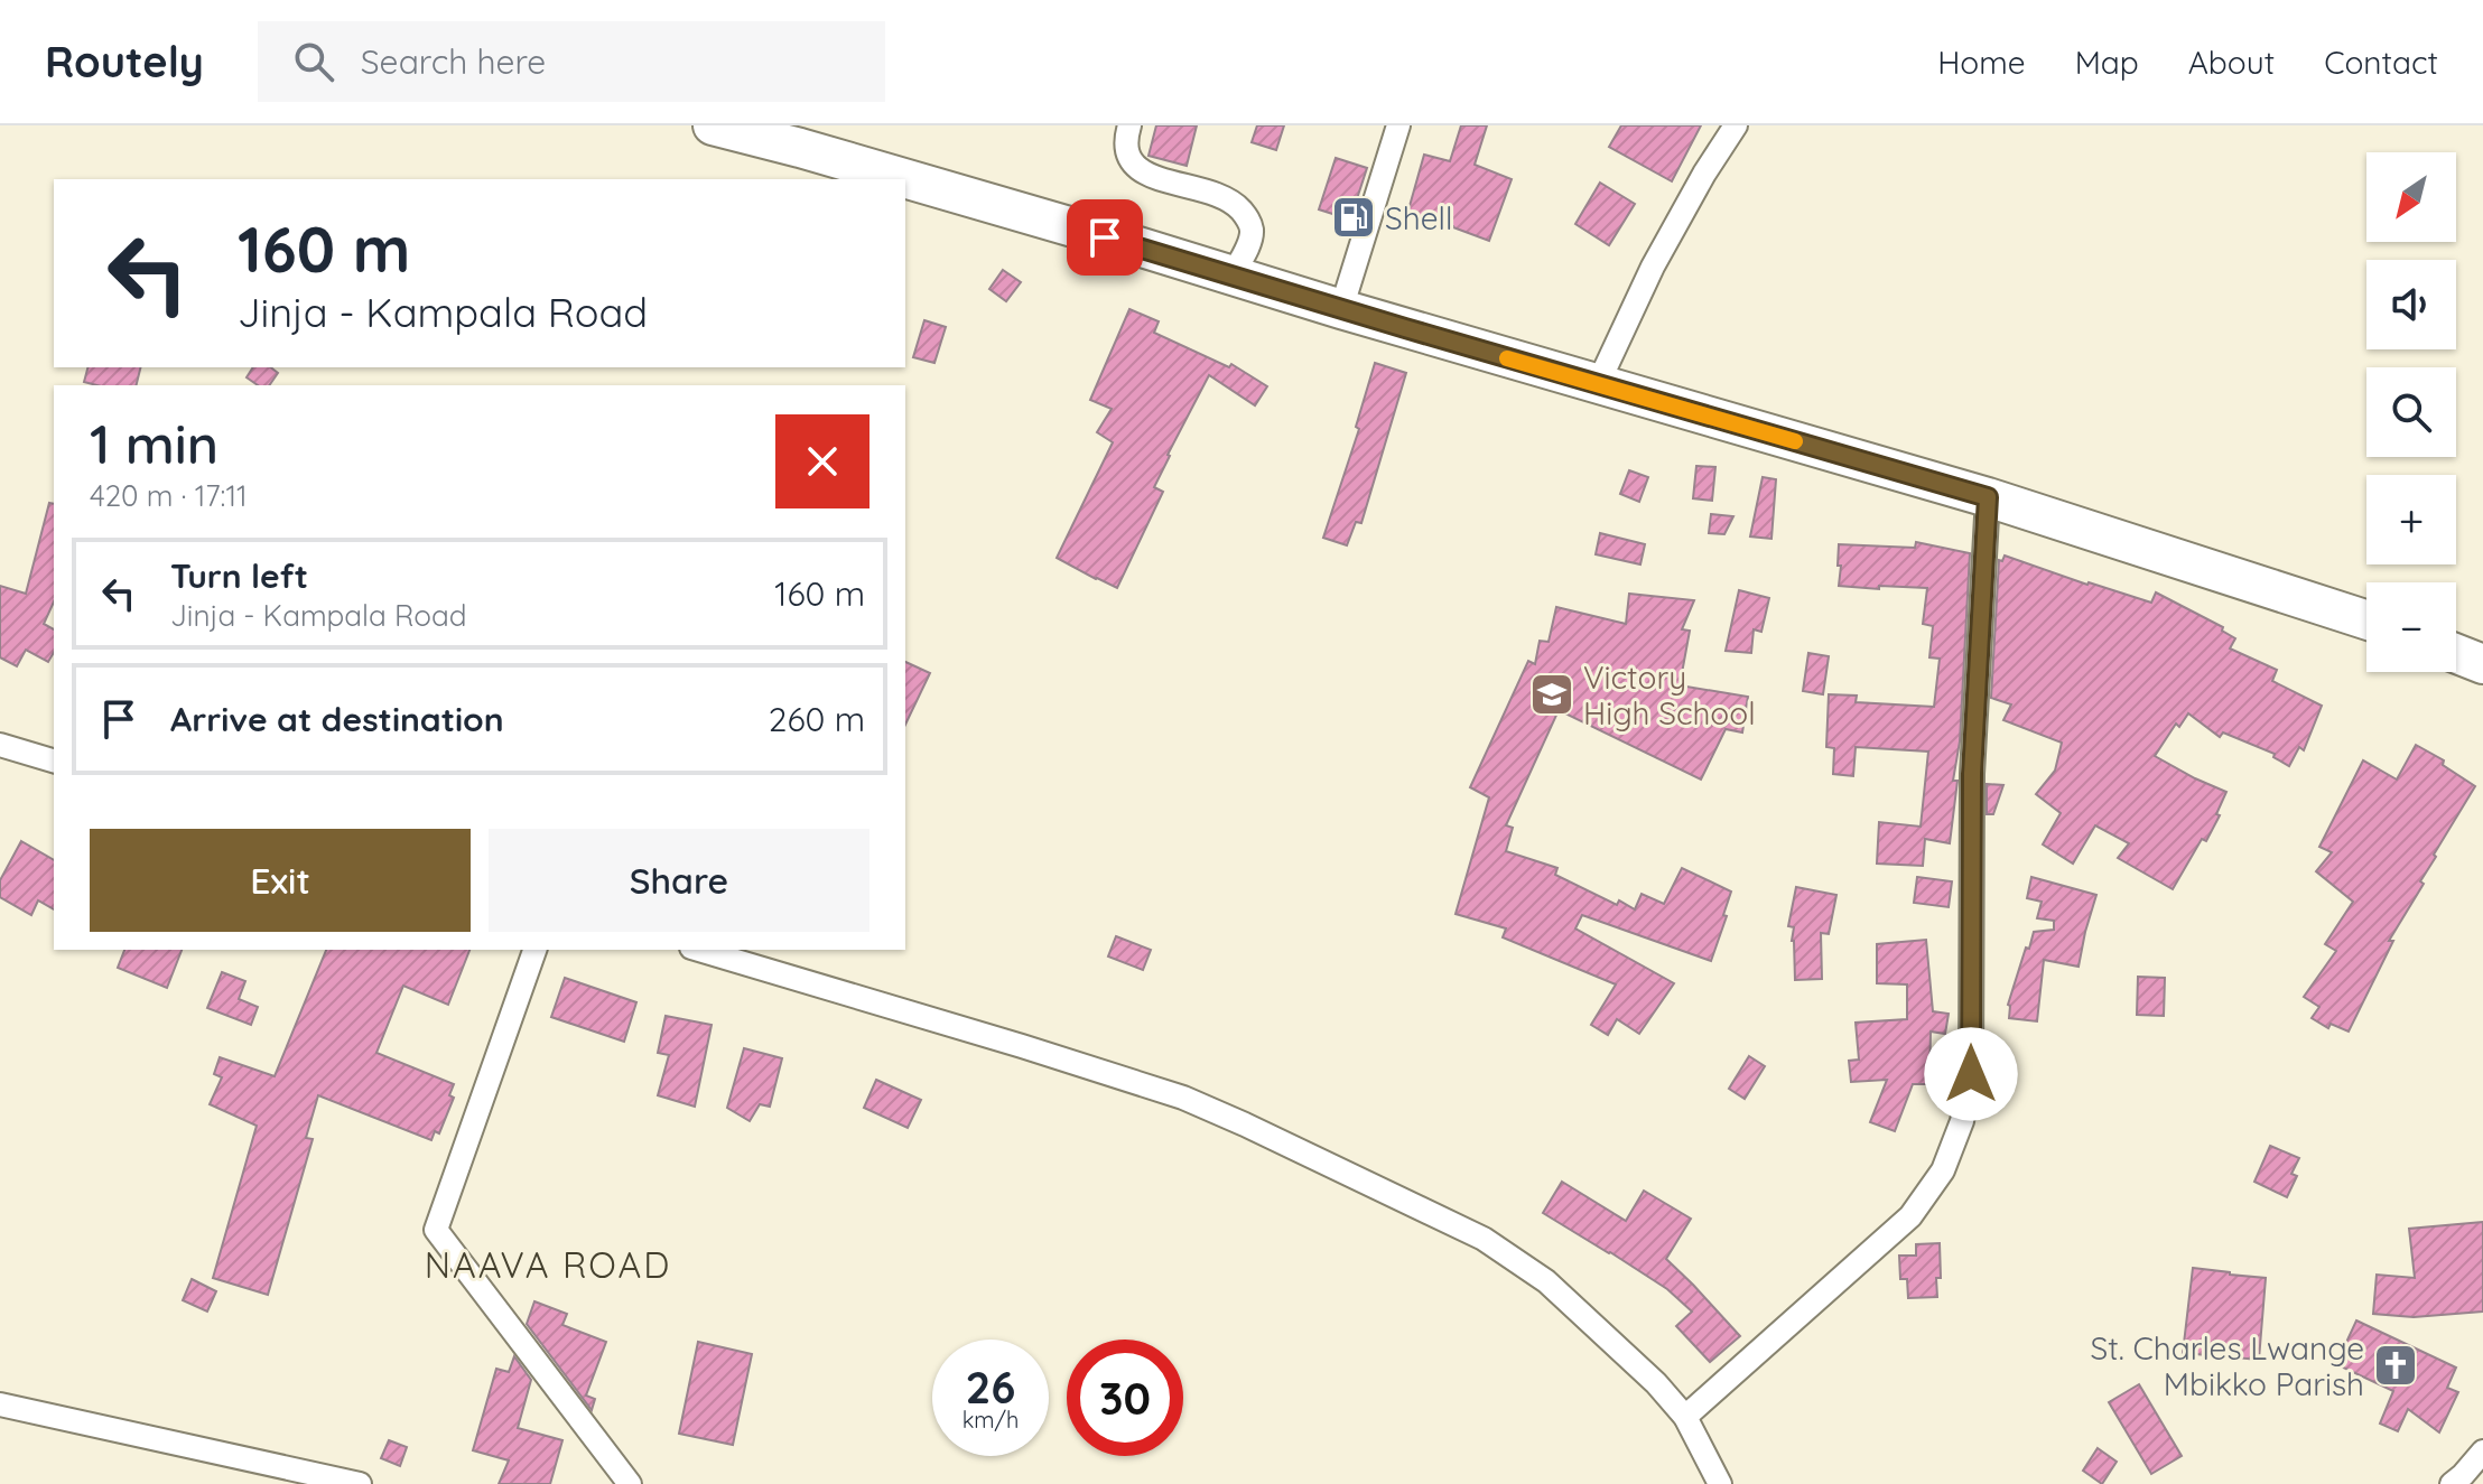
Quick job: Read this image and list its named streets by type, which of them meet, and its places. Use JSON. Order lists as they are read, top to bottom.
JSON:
{
  "districts": ["NAAVA ROAD"],
  "places": {
    "fuel station": ["Shell"],
    "school or university": ["Victory High School"],
    "church": ["St. Charles Lwange Mbikko Parish"]
  },
  "north": "bottom left",
  "page": {
    "header": "Routely",
    "search": "Search here",
    "nav": [
      "Home",
      "Map",
      "About",
      "Contact"
    ],
    "map_buttons": ["+", "−"],
    "turn": ["160 m", "Jinja - Kampala Road"],
    "heading": ["1 min", "420 m · 17:11"],
    "list": [
      {
        "name": "Turn left",
        "note": "Jinja - Kampala Road",
        "value": "160 m"
      },
      {
        "name": "Arrive at destination",
        "value": "260 m"
      }
    ],
    "buttons": ["Exit", "Share"],
    "speed": "26 km/h",
    "limit": "30"
  }
}
